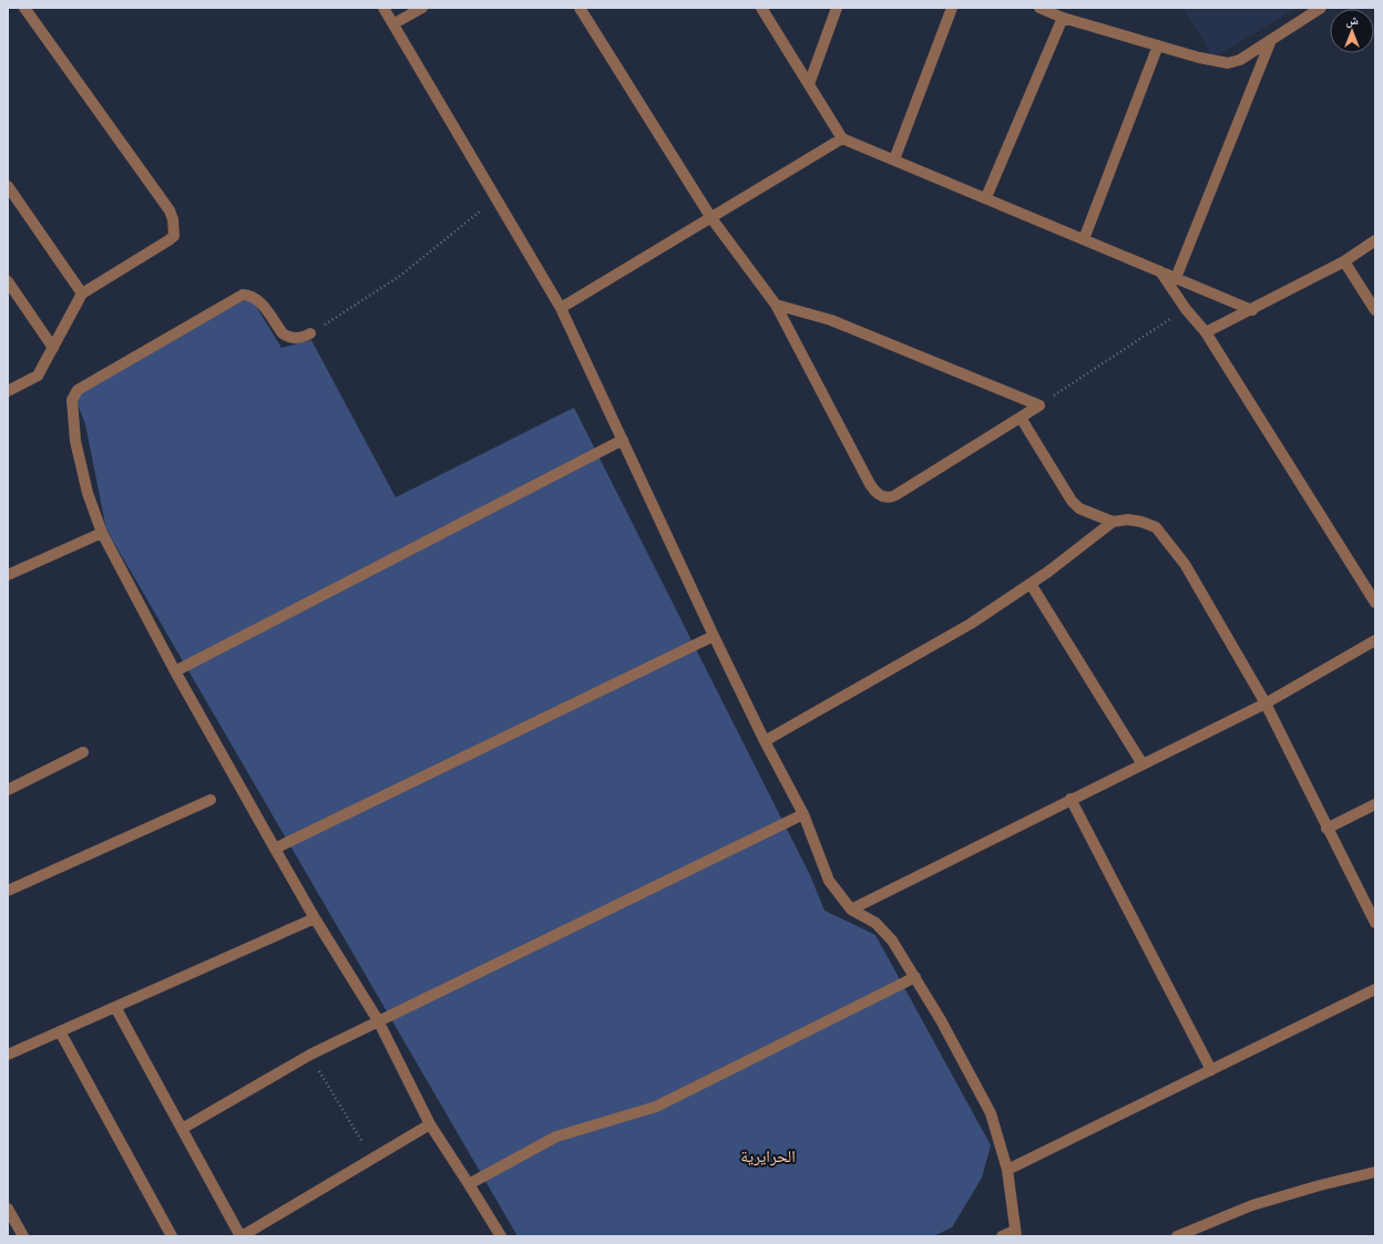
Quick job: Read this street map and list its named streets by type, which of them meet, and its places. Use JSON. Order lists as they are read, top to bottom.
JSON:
{
  "districts": ["الحرايرية"],
  "north": "top"
}
